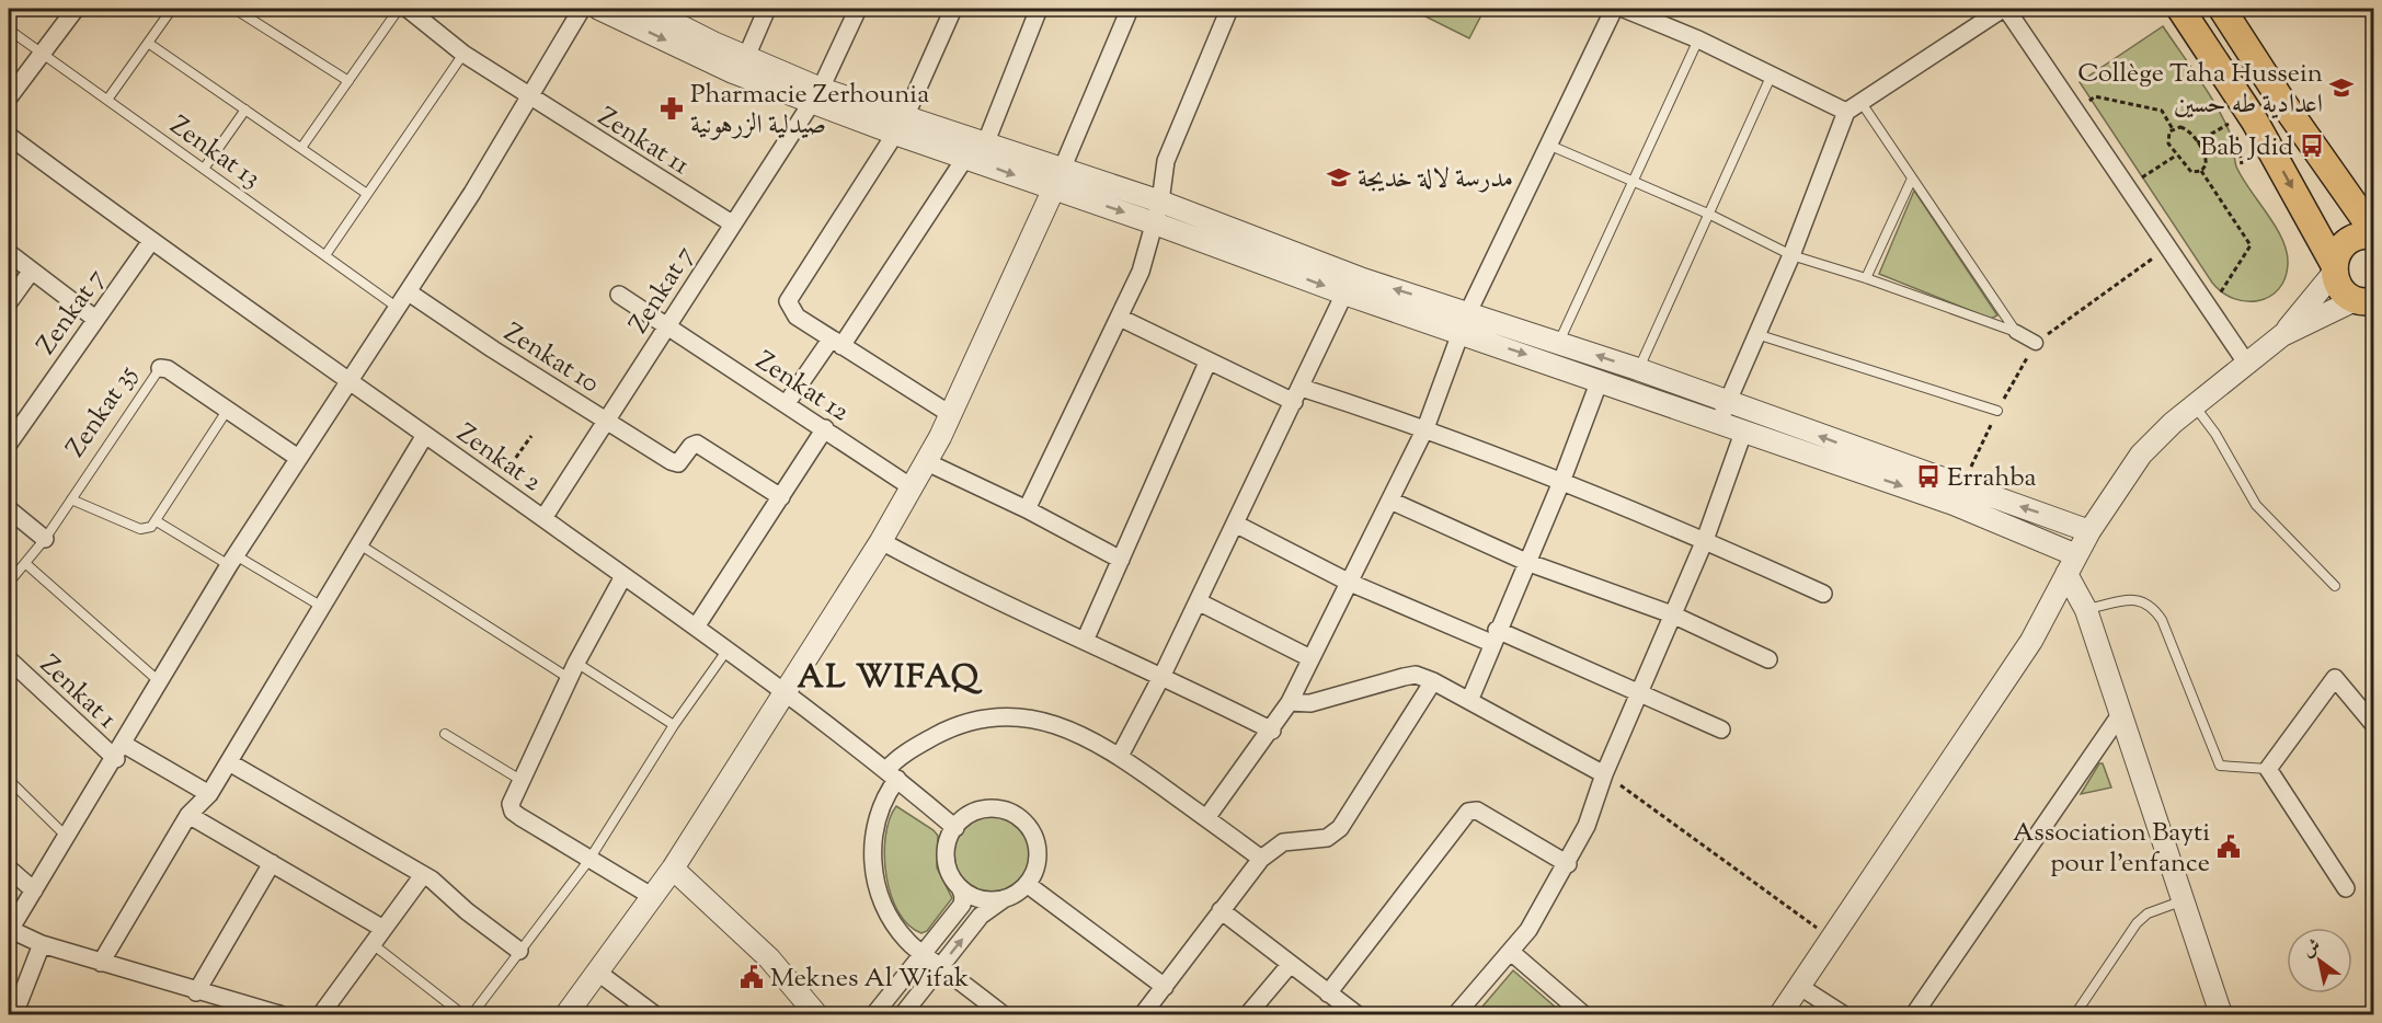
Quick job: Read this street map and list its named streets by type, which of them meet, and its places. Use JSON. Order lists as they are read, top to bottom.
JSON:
{
  "streets": {
    "street": [
      "Zenkat 11",
      "Zenkat 7",
      "Zenkat 10",
      "Zenkat 12",
      "Zenkat 35",
      "Zenkat 2",
      "Zenkat 1"
    ],
    "lane": ["Zenkat 13"]
  },
  "crossings": [
    ["Zenkat 11", "Zenkat 7"],
    ["Zenkat 7", "Zenkat 10"],
    ["Zenkat 7", "Zenkat 12"],
    ["Zenkat 7", "Zenkat 2"]
  ],
  "districts": ["AL WIFAQ"],
  "places": {
    "school or university": ["Collège Taha Hussein اعدادية طه حسين", "مدرسة لالة خديجة"],
    "pharmacy": ["Pharmacie Zerhounia صيدلية الزرهونية"],
    "bus stop": ["Bab Jdid", "Errahba"],
    "public building": ["Association Bayti pour l'enfance", "Meknes Al Wifak"]
  },
  "north": "top left"
}
